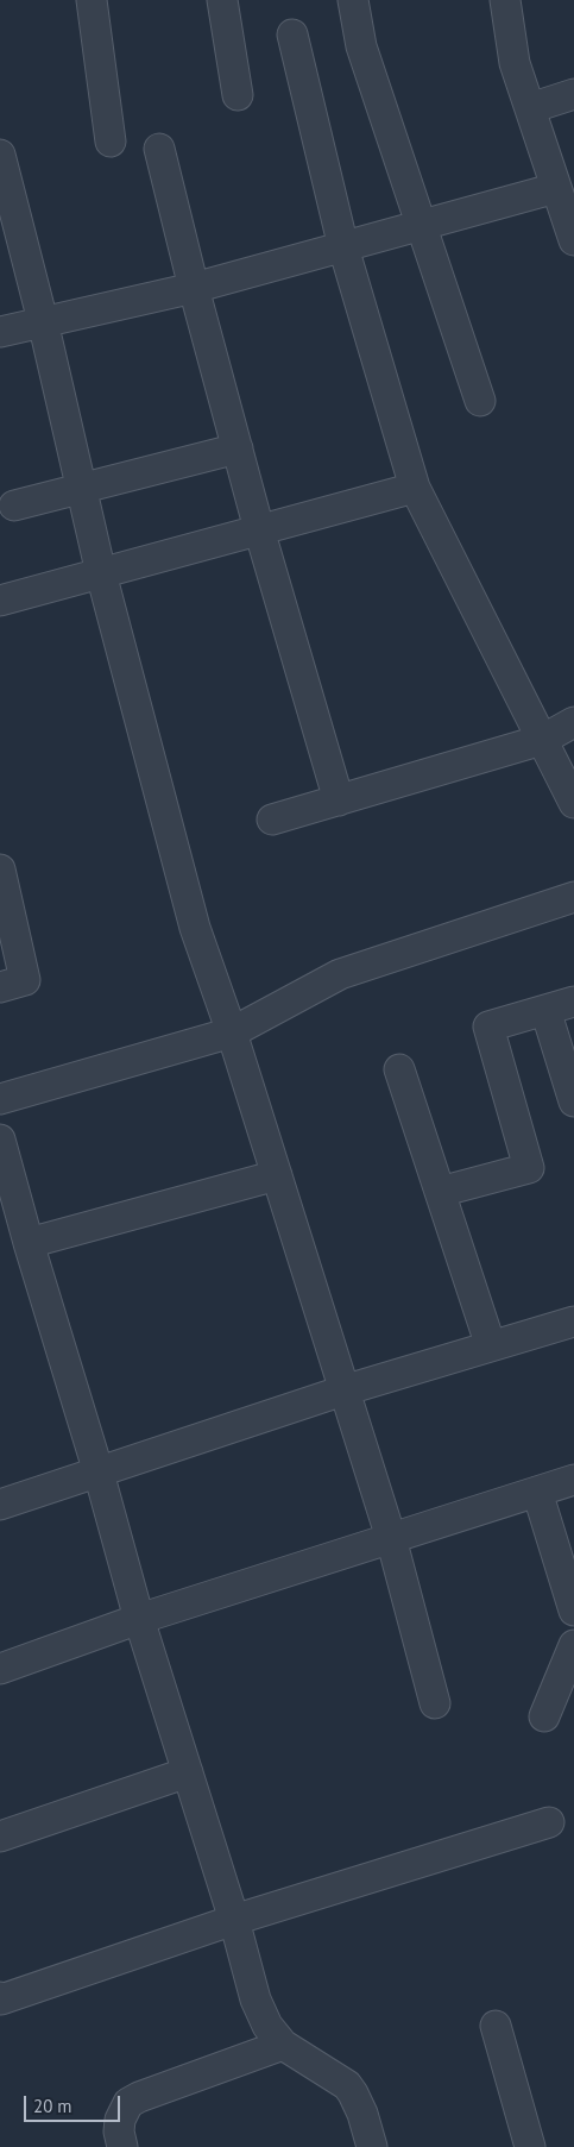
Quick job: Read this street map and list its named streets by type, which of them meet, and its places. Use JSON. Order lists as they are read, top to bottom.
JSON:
{
  "scale_bar": "20 m"
}
